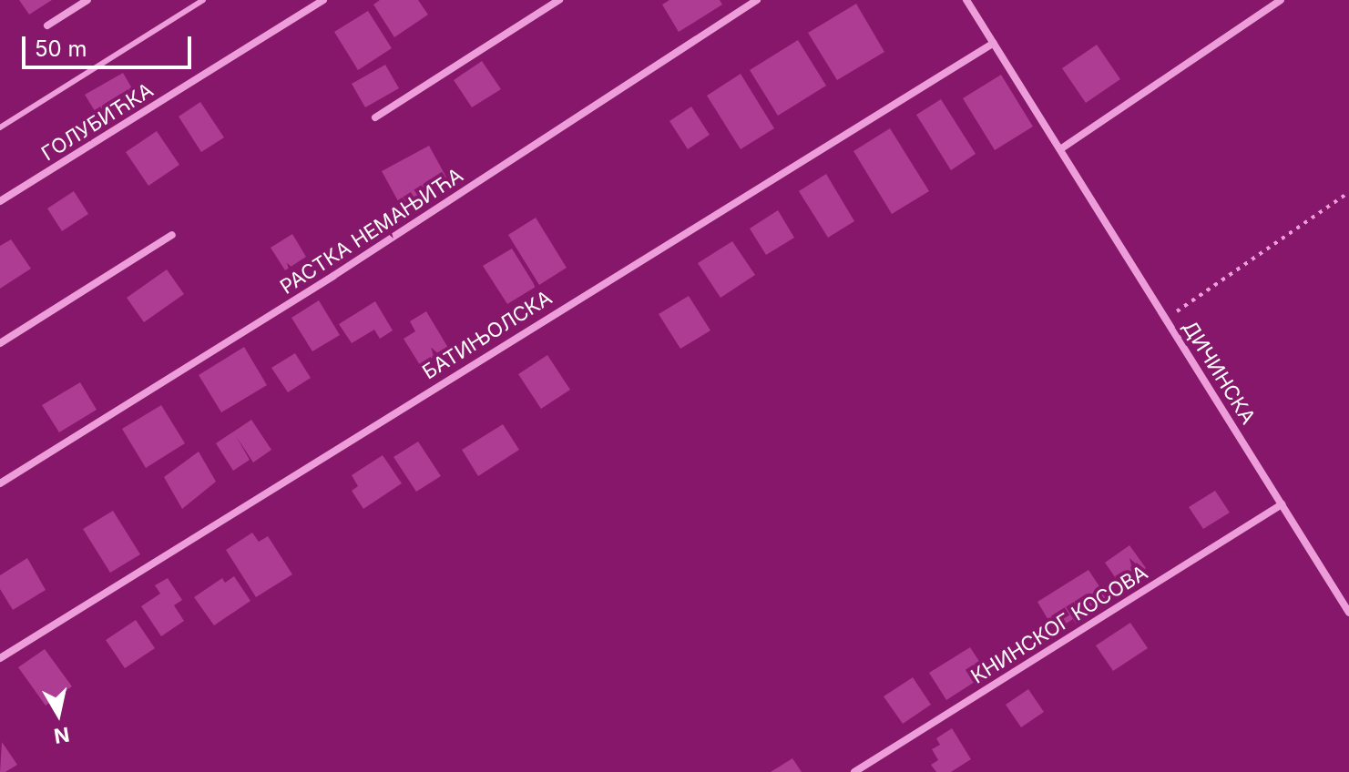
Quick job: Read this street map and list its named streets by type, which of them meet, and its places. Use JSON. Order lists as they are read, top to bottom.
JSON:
{
  "streets": {
    "street": [
      "ГОЛУБИЋКА",
      "РАСТКА НЕМАЊИЋА",
      "БАТИЊОЛСКА",
      "ДИЧИНСКА",
      "КНИНСКОГ КОСОВА"
    ]
  },
  "crossings": [
    ["БАТИЊОЛСКА", "ДИЧИНСКА"],
    ["ДИЧИНСКА", "КНИНСКОГ КОСОВА"]
  ],
  "scale_bar": "50 m",
  "north": "bottom"
}
